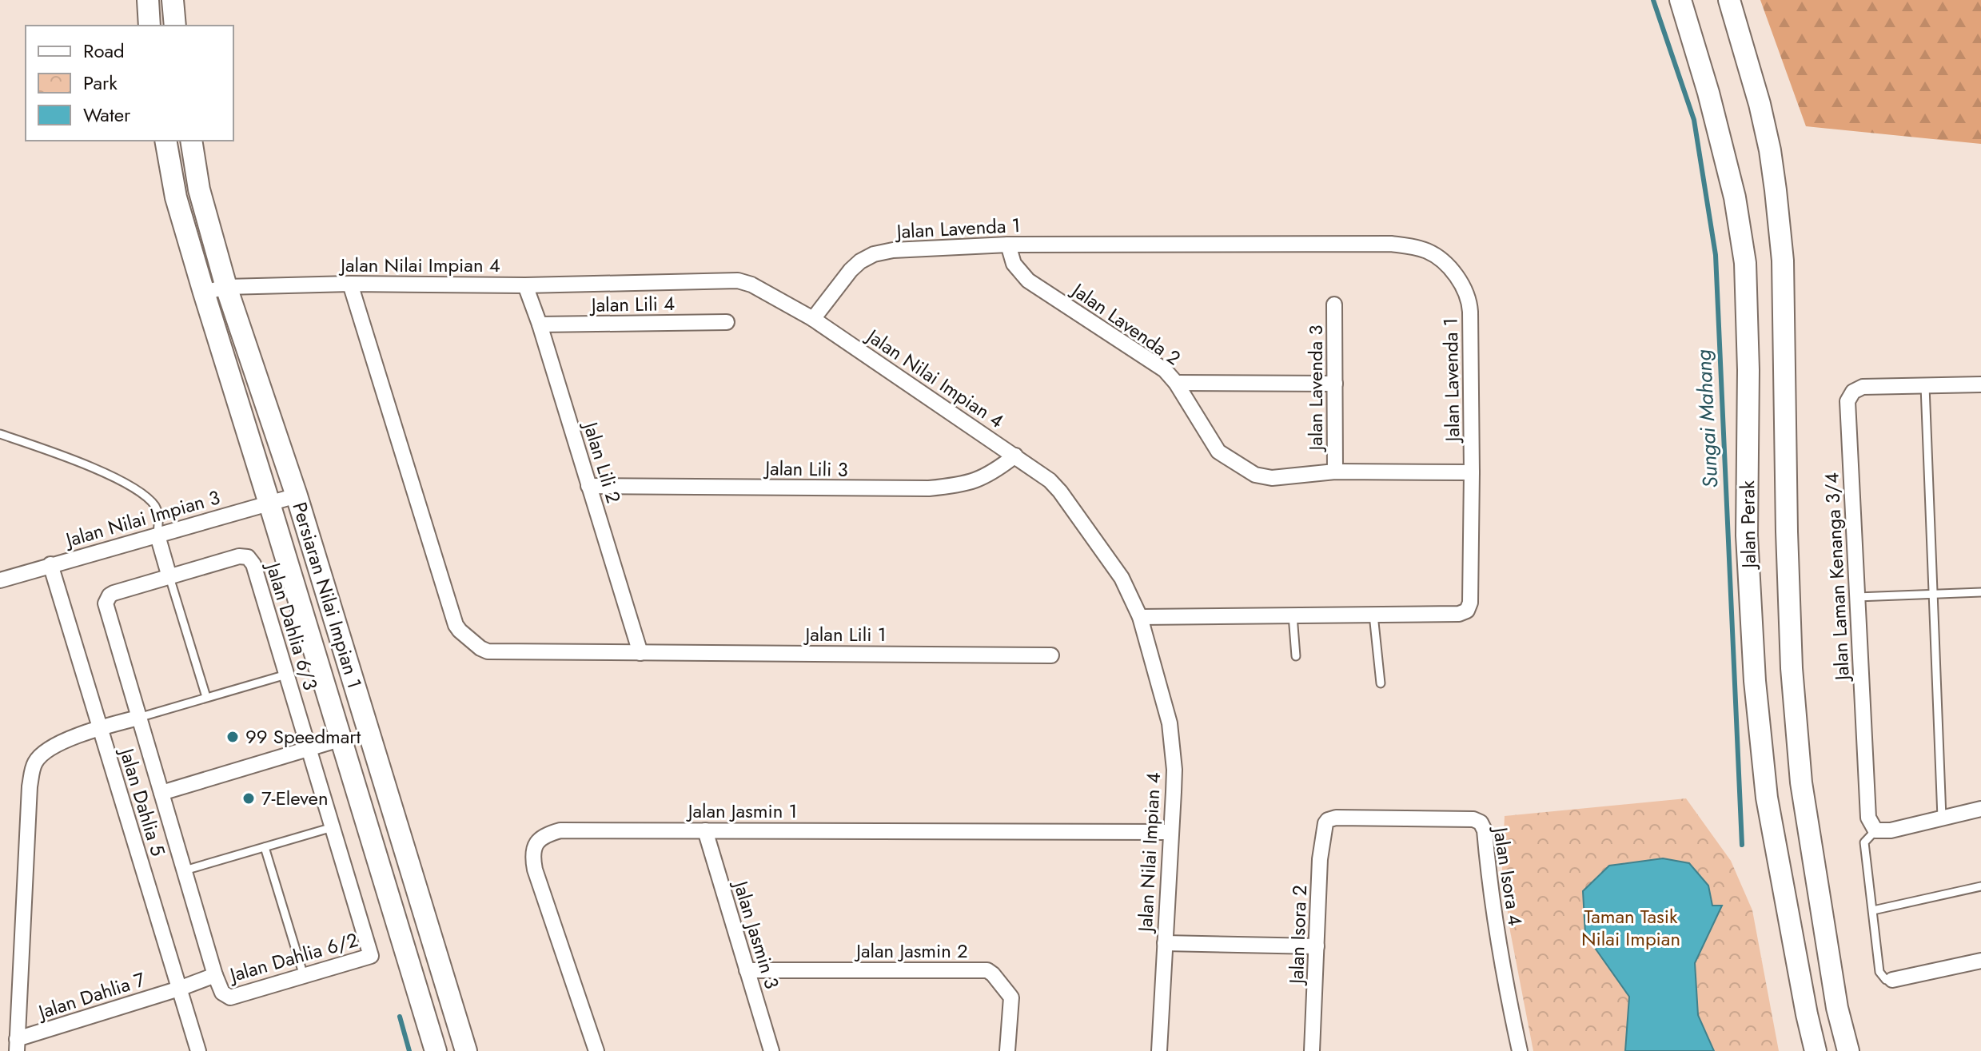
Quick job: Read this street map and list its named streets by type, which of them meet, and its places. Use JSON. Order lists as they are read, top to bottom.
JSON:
{
  "streets": {
    "main road": ["Jalan Perak", "Persiaran Nilai Impian 1"],
    "street": [
      "Jalan Lavenda 1",
      "Jalan Nilai Impian 4",
      "Jalan Lili 4",
      "Jalan Lavenda 2",
      "Jalan Lavenda 3",
      "Jalan Lili 2",
      "Jalan Lili 3",
      "Jalan Nilai Impian 3",
      "Jalan Laman Kenanga 3/4",
      "Jalan Dahlia 6/3",
      "Jalan Lili 1",
      "Jalan Dahlia 5",
      "Jalan Jasmin 1",
      "Jalan Isora 4",
      "Jalan Isora 2",
      "Jalan Jasmin 3",
      "Jalan Jasmin 2",
      "Jalan Dahlia 6/2",
      "Jalan Dahlia 7"
    ]
  },
  "crossings": [
    ["Jalan Lavenda 1", "Jalan Nilai Impian 4"],
    ["Jalan Lavenda 1", "Jalan Lavenda 2"],
    ["Jalan Nilai Impian 4", "Jalan Lili 2"],
    ["Jalan Nilai Impian 4", "Jalan Lili 3"],
    ["Jalan Nilai Impian 4", "Persiaran Nilai Impian 1"],
    ["Jalan Nilai Impian 4", "Jalan Lili 1"],
    ["Jalan Nilai Impian 4", "Jalan Jasmin 1"],
    ["Jalan Lili 4", "Jalan Lili 2"],
    ["Jalan Lavenda 2", "Jalan Lavenda 3"],
    ["Jalan Lili 2", "Jalan Lili 3"],
    ["Jalan Lili 2", "Jalan Lili 1"],
    ["Jalan Nilai Impian 3", "Persiaran Nilai Impian 1"],
    ["Jalan Nilai Impian 3", "Jalan Dahlia 5"],
    ["Jalan Dahlia 6/3", "Jalan Dahlia 6/2"],
    ["Jalan Dahlia 6/3", "Jalan Dahlia 7"],
    ["Jalan Dahlia 5", "Jalan Dahlia 7"],
    ["Jalan Jasmin 1", "Jalan Jasmin 3"],
    ["Jalan Isora 4", "Jalan Isora 2"],
    ["Jalan Jasmin 3", "Jalan Jasmin 2"],
    ["Jalan Dahlia 6/2", "Jalan Dahlia 7"]
  ],
  "water": ["Sungai Mahang"],
  "parks": ["Taman Tasik Nilai Impian"],
  "places": ["99 Speedmart", "7-Eleven"],
  "legend": ["Road", "Park", "Water"]
}
